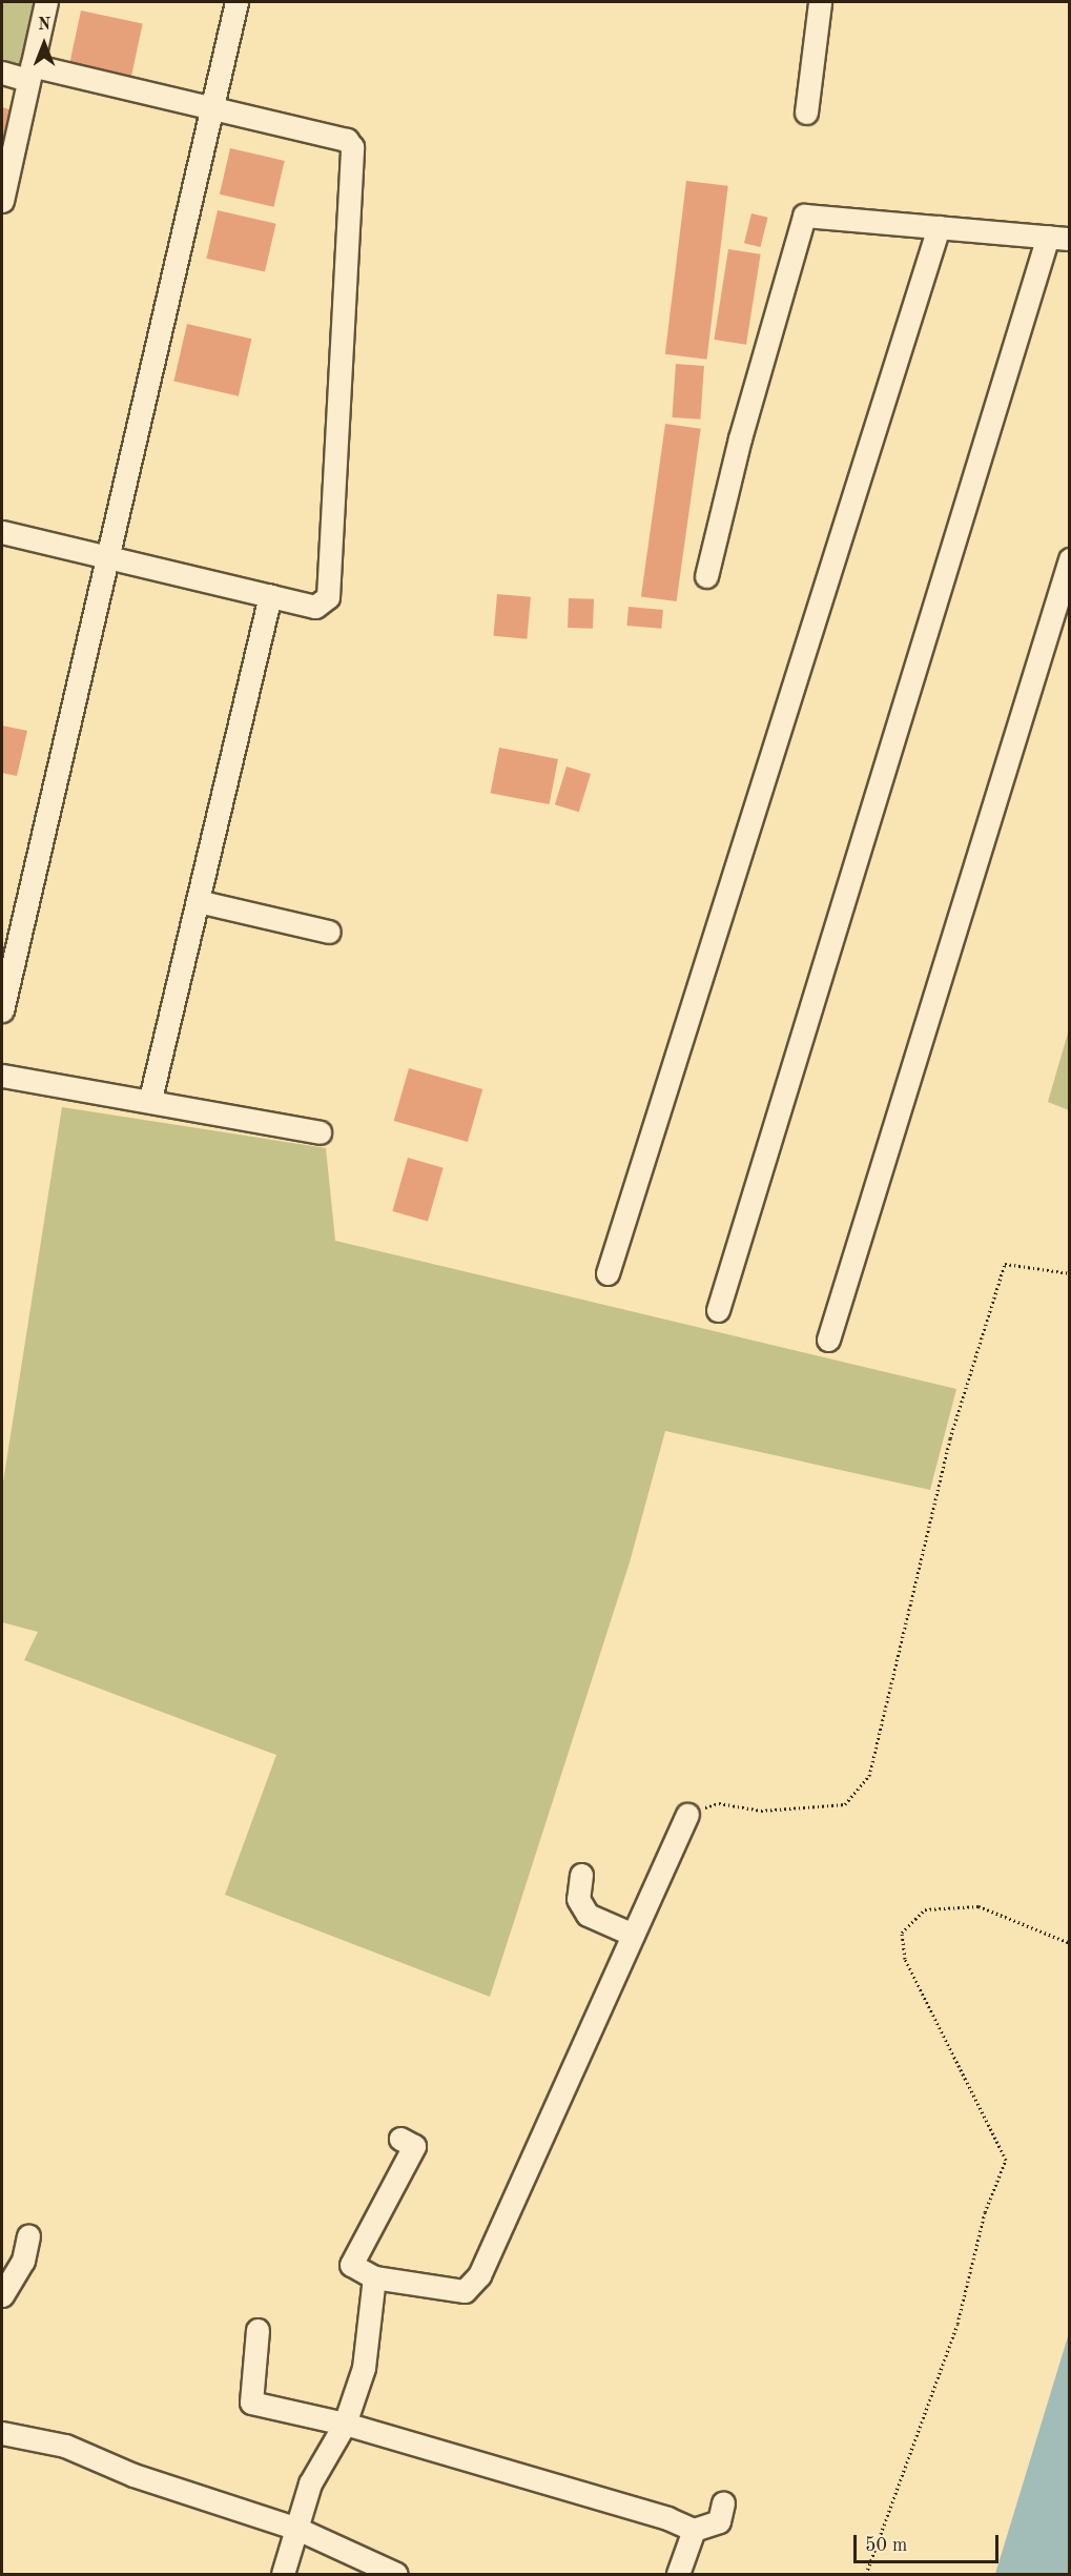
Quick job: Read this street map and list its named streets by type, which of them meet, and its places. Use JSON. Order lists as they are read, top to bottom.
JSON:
{
  "scale_bar": "50 m",
  "north": "top"
}
